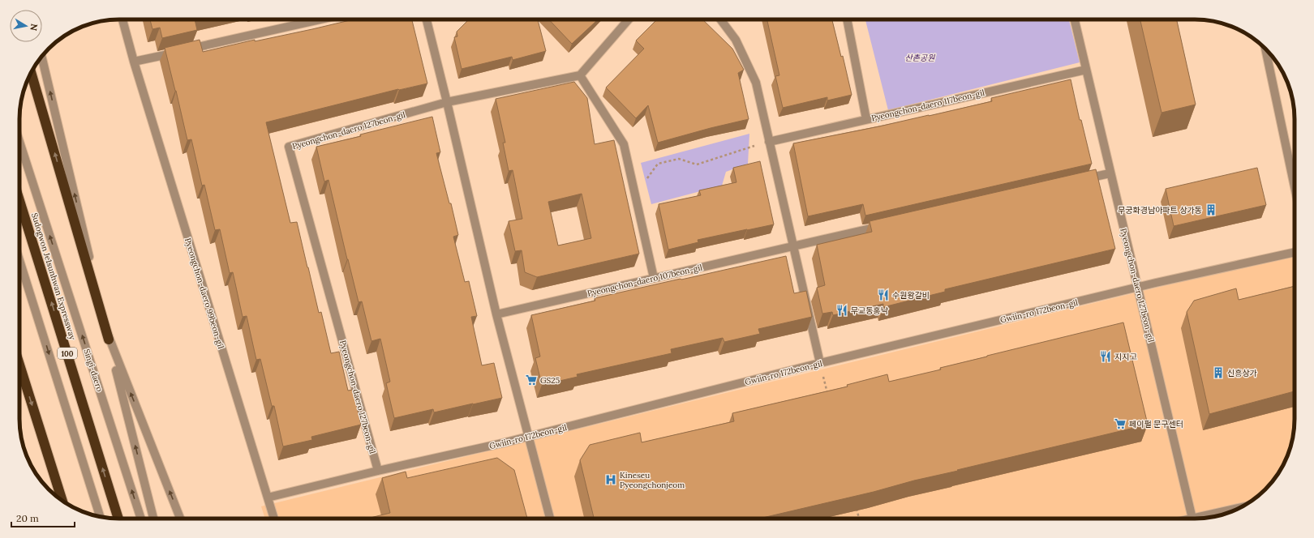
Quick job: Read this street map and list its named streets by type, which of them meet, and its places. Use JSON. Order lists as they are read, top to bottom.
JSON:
{
  "streets": {
    "highway": ["Sudogwon Je1sunhwan Expressway", "100"],
    "street": [
      "Pyeongchon-daero 117beon-gil",
      "Pyeongchon-daero 127beon-gil",
      "Pyeongchon-daero 107beon-gil",
      "Pyeongchon-daero 99beon-gil",
      "Gwiin-ro 172beon-gil",
      "Singi-daero"
    ]
  },
  "crossings": [
    ["Pyeongchon-daero 117beon-gil", "Pyeongchon-daero 127beon-gil"],
    ["Pyeongchon-daero 127beon-gil", "Gwiin-ro 172beon-gil"],
    ["Pyeongchon-daero 99beon-gil", "Gwiin-ro 172beon-gil"]
  ],
  "parks": ["산촌공원"],
  "places": {
    "building": ["무궁화경남아파트 상가동", "신흥상가"],
    "restaurant": ["수원왕갈비", "무교동홍낙", "지지고"],
    "supermarket": ["GS25", "페이펄 문구센터"],
    "hospital": ["Kineseu Pyeongchonjeom"]
  },
  "scale_bar": "20 m",
  "north": "right"
}
